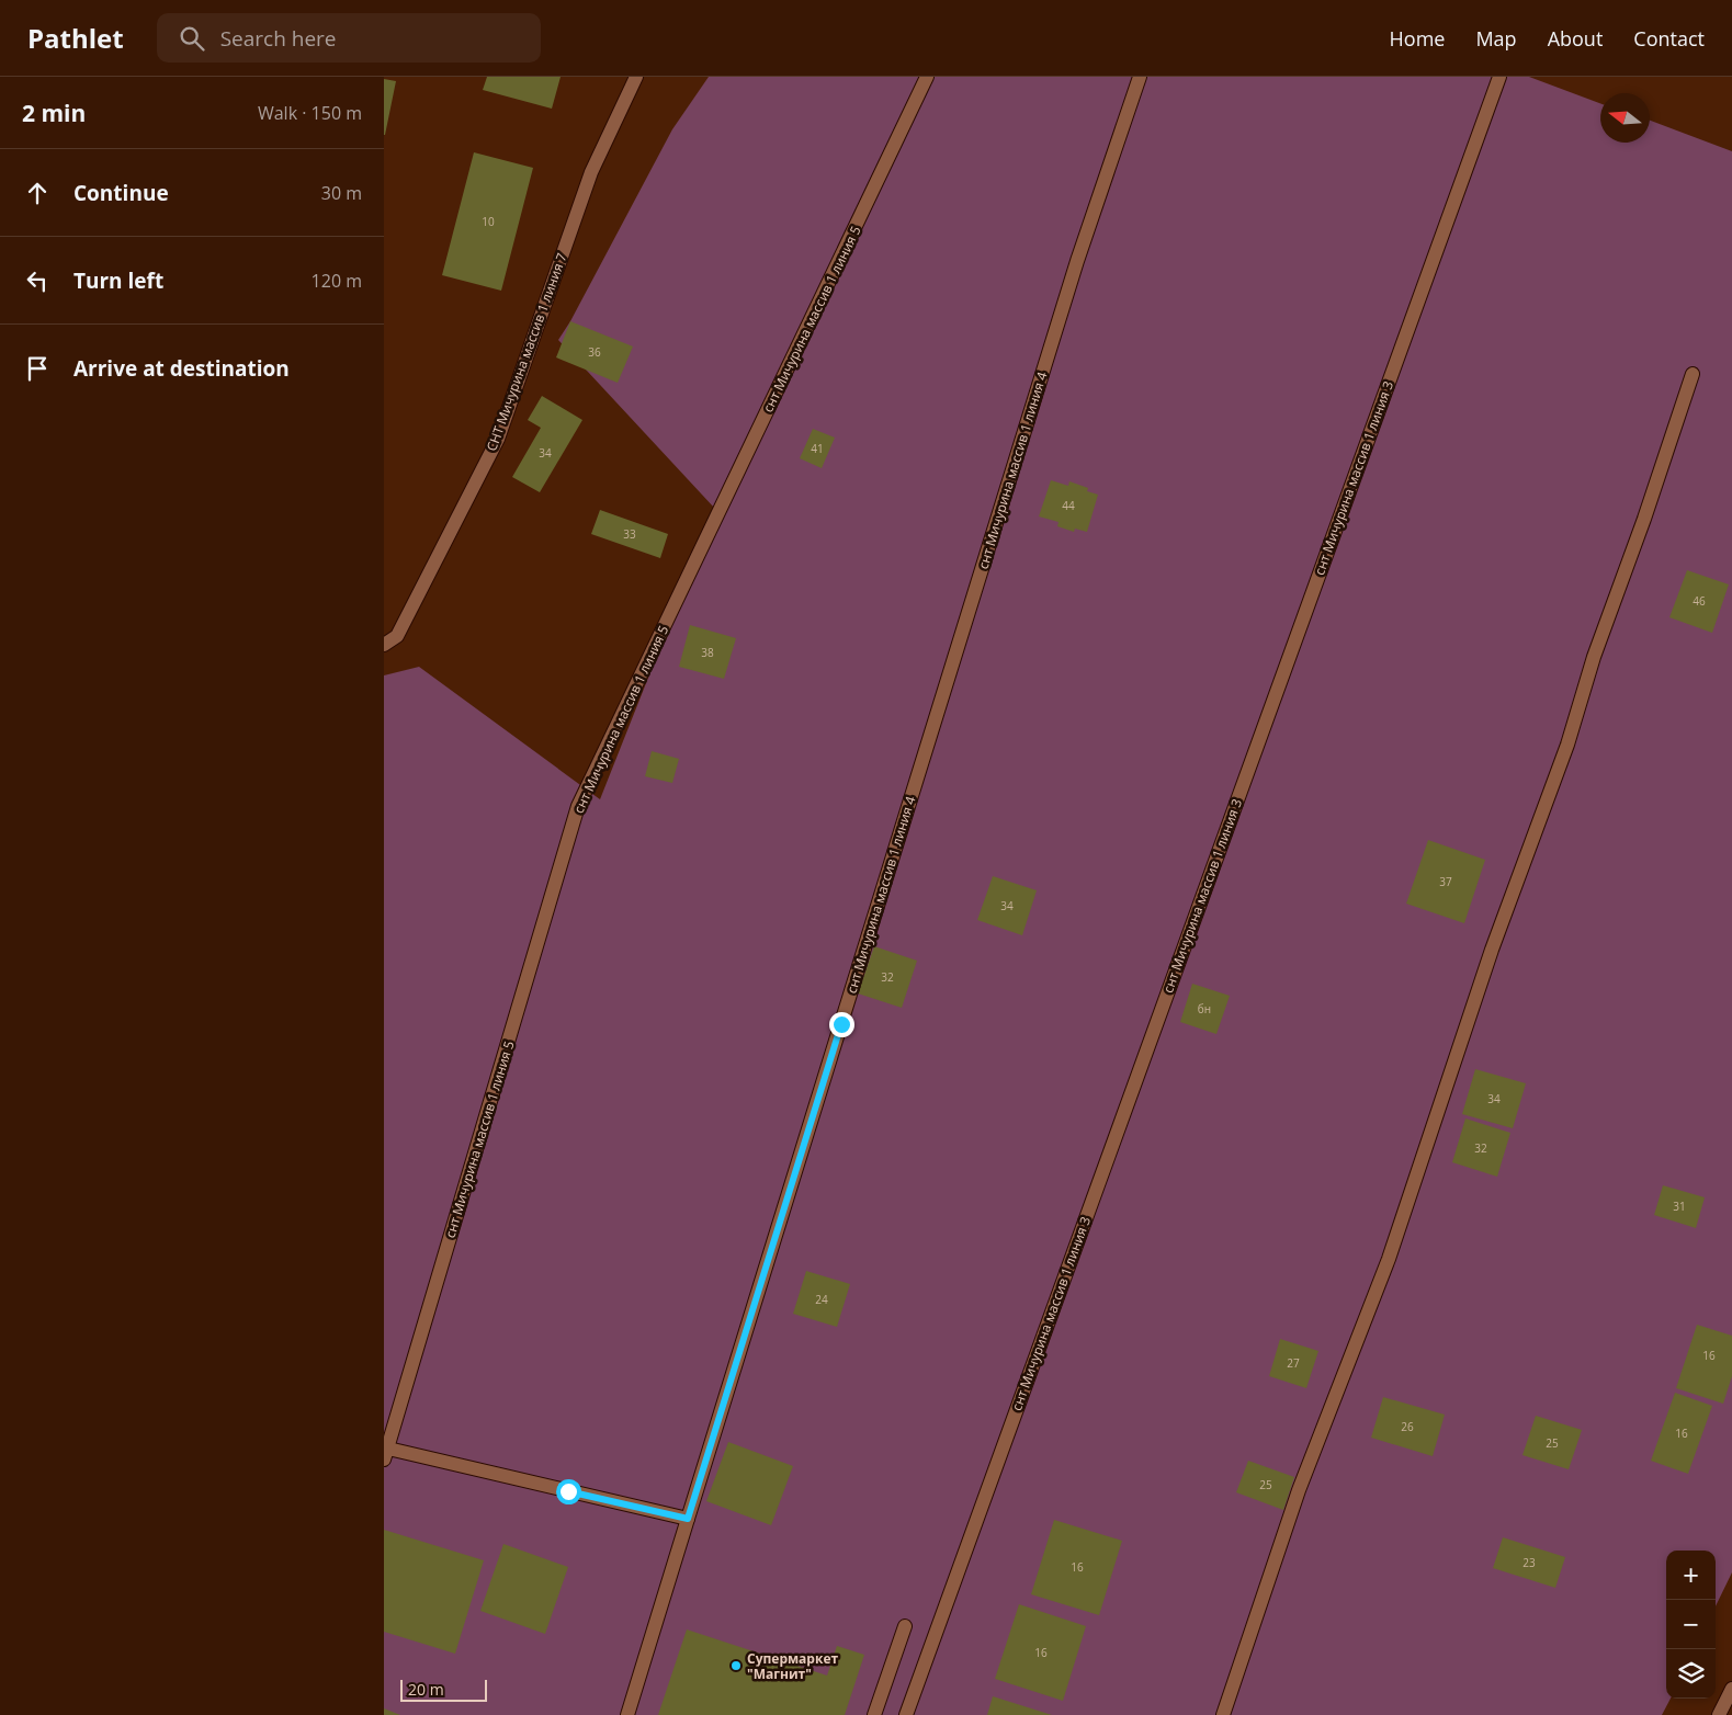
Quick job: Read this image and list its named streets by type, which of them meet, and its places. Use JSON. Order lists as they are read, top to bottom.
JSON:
{
  "streets": {
    "street": [
      "снт Мичурина массив 1 линия 5",
      "СНТ Мичурина массив 1 линия 7",
      "снт Мичурина массив 1 линия 4",
      "снт Мичурина массив 1 линия 3"
    ]
  },
  "places": ["Супермаркет \"Магнит\""],
  "house_numbers": [
    "10",
    "36",
    "41",
    "34",
    "44",
    "33",
    "46",
    "38",
    "37",
    "34",
    "32",
    "бн",
    "34",
    "32",
    "31",
    "24",
    "16",
    "27",
    "26",
    "16",
    "25",
    "25",
    "23",
    "16",
    "16"
  ],
  "scale_bar": "20 m",
  "north": "left",
  "page": {
    "header": "Pathlet",
    "search": "Search here",
    "nav": [
      "Home",
      "Map",
      "About",
      "Contact"
    ],
    "heading": ["2 min", "Walk · 150 m"],
    "list": [
      ["Continue", "30 m"],
      ["Turn left", "120 m"],
      "Arrive at destination"
    ],
    "map_buttons": ["+", "−"],
    "scale": "20 m"
  }
}
